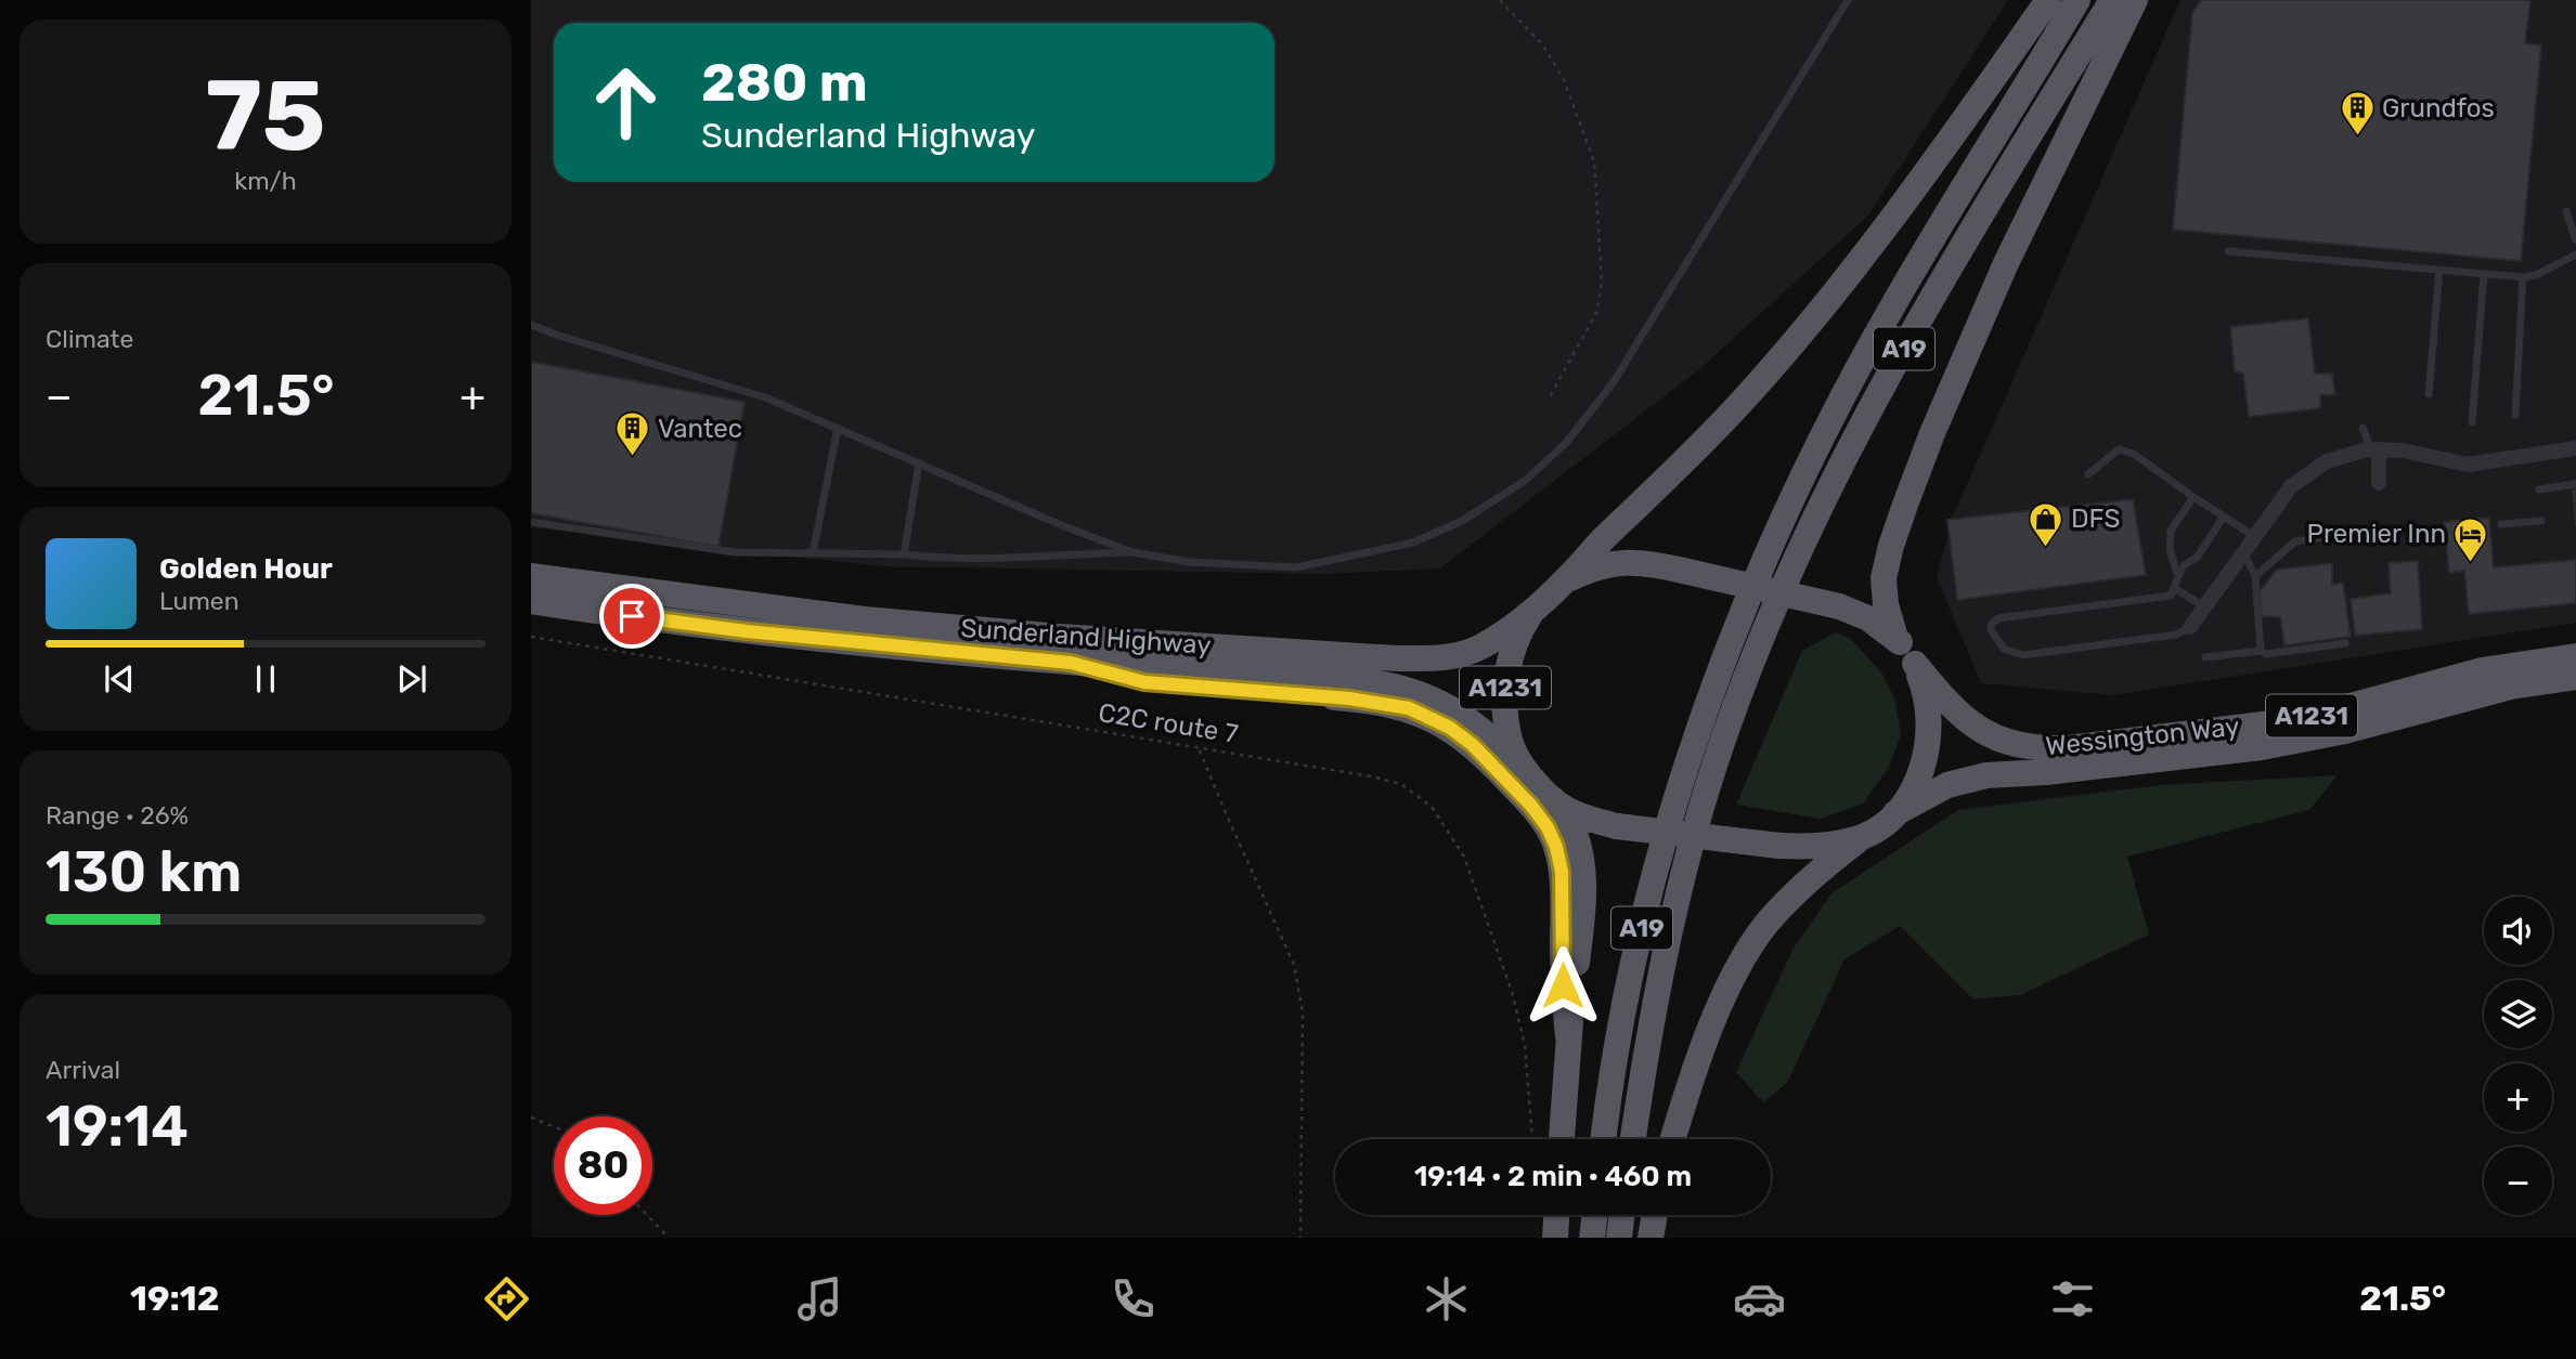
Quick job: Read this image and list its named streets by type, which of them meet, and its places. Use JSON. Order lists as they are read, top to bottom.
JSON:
{
  "streets": {
    "highway": [
      "A19",
      "Sunderland Highway",
      "A1231",
      "Wessington Way"
    ],
    "path": ["C2C route 7"]
  },
  "crossings": [
    ["Sunderland Highway", "A1231"],
    ["A1231", "Wessington Way"]
  ],
  "places": {
    "building": ["Grundfos", "Vantec"],
    "shop": ["DFS"],
    "hotel": ["Premier Inn"]
  },
  "page": {
    "tile": [
      ["75", "km/h"],
      "Climate",
      ["Range · 26%", "130 km"],
      ["Arrival", "19:14"]
    ],
    "turn": ["280 m", "Sunderland Highway"],
    "heat": ["−", "21.5°", "+"],
    "song": ["Golden Hour", "Lumen"],
    "map_buttons": ["+", "−"],
    "limit": "80",
    "trip": "19:14 · 2 min · 460 m",
    "tabs": ["19:12", "21.5°"]
  }
}
